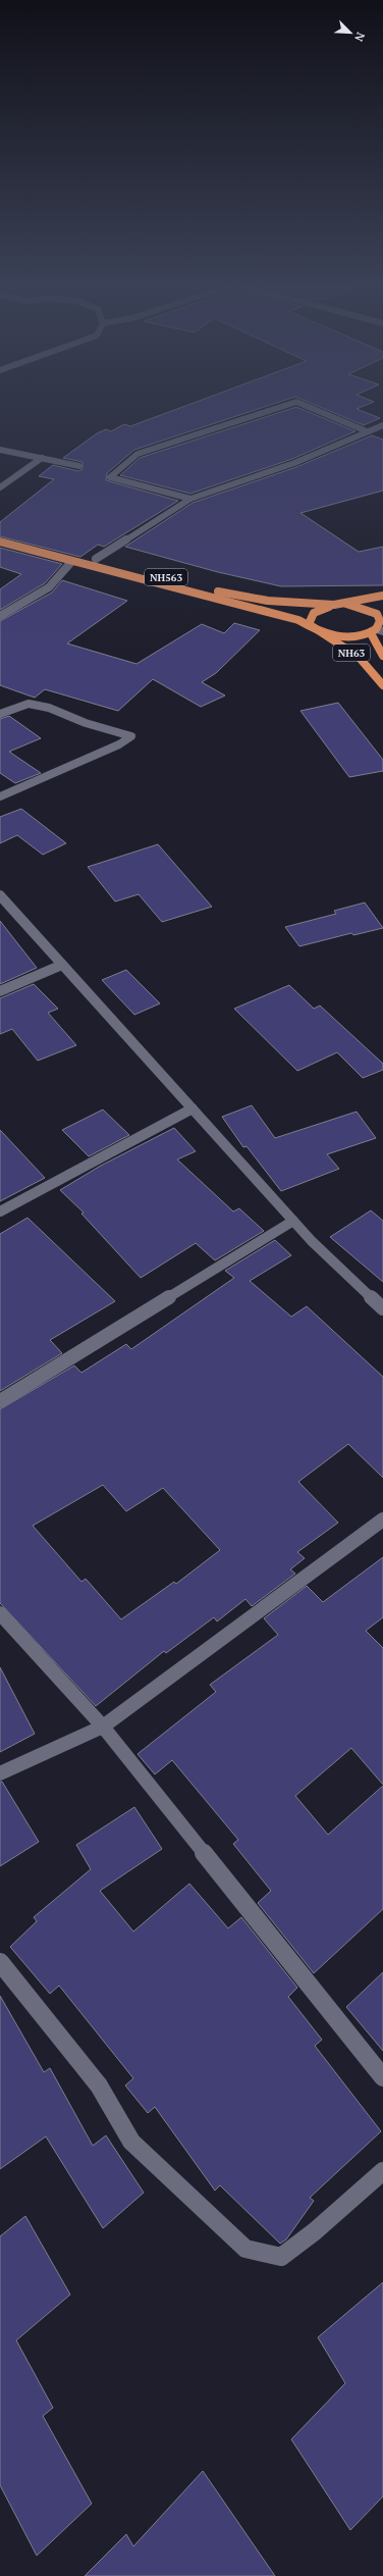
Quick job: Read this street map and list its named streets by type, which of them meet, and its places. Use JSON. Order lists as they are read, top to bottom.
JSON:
{
  "streets": {
    "highway": ["NH563", "NH63"]
  },
  "crossings": [
    ["NH563", "NH63"]
  ],
  "north": "bottom right"
}
